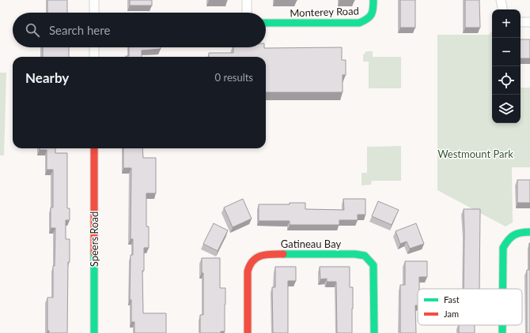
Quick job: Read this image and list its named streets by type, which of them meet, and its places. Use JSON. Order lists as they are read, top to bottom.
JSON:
{
  "streets": {
    "street": ["Monterey Road", "Speers Road", "Gatineau Bay"]
  },
  "parks": ["Westmount Park"],
  "legend": ["Fast", "Jam"],
  "page": {
    "map_buttons": ["+", "−"],
    "search": "Search here",
    "heading": ["Nearby", "0 results"]
  }
}
